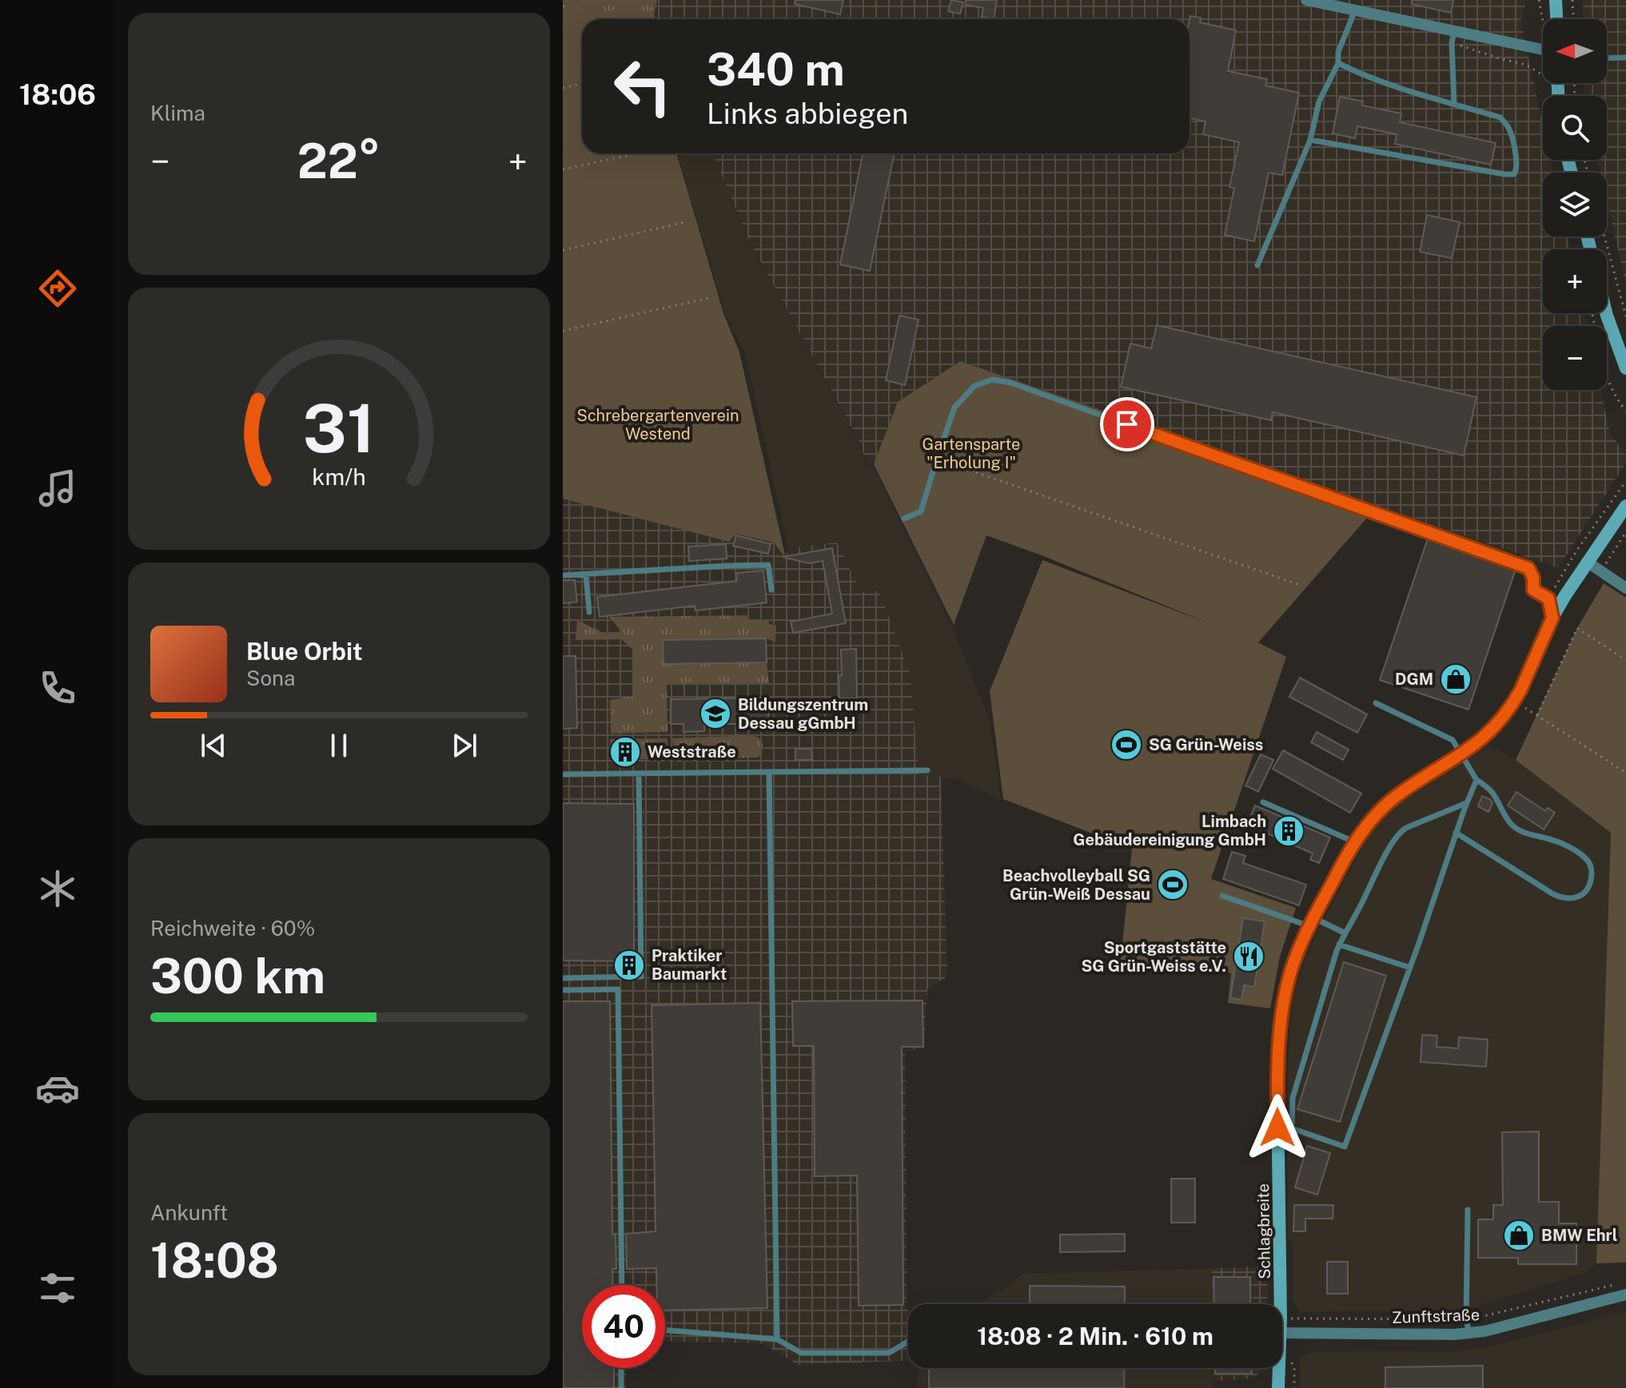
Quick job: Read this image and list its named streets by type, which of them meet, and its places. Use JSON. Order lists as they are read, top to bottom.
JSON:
{
  "streets": {
    "street": ["Schlagbreite", "Zunftstraße"]
  },
  "parks": ["Schrebergartenverein Westend", "Gartensparte \"Erholung I\""],
  "places": {
    "shop": ["DGM", "BMW Ehrl"],
    "school or university": ["Bildungszentrum Dessau gGmbH"],
    "sports": ["SG Grün-Weiss", "Beachvolleyball SG Grün-Weiß Dessau"],
    "building": ["Weststraße", "Limbach Gebäudereinigung GmbH", "Praktiker Baumarkt"],
    "restaurant": ["Sportgaststätte SG Grün-Weiss e.V."]
  },
  "north": "left",
  "page": {
    "tabs": "18:06",
    "tile": [
      "Klima",
      ["Reichweite · 60%", "300 km"],
      ["Ankunft", "18:08"]
    ],
    "map_buttons": ["+", "−"],
    "turn": ["340 m", "Links abbiegen"],
    "heat": ["−", "22°", "+"],
    "song": ["Blue Orbit", "Sona"],
    "limit": "40",
    "trip": "18:08 · 2 Min. · 610 m",
    "gauge": ["31", "km/h"]
  }
}
